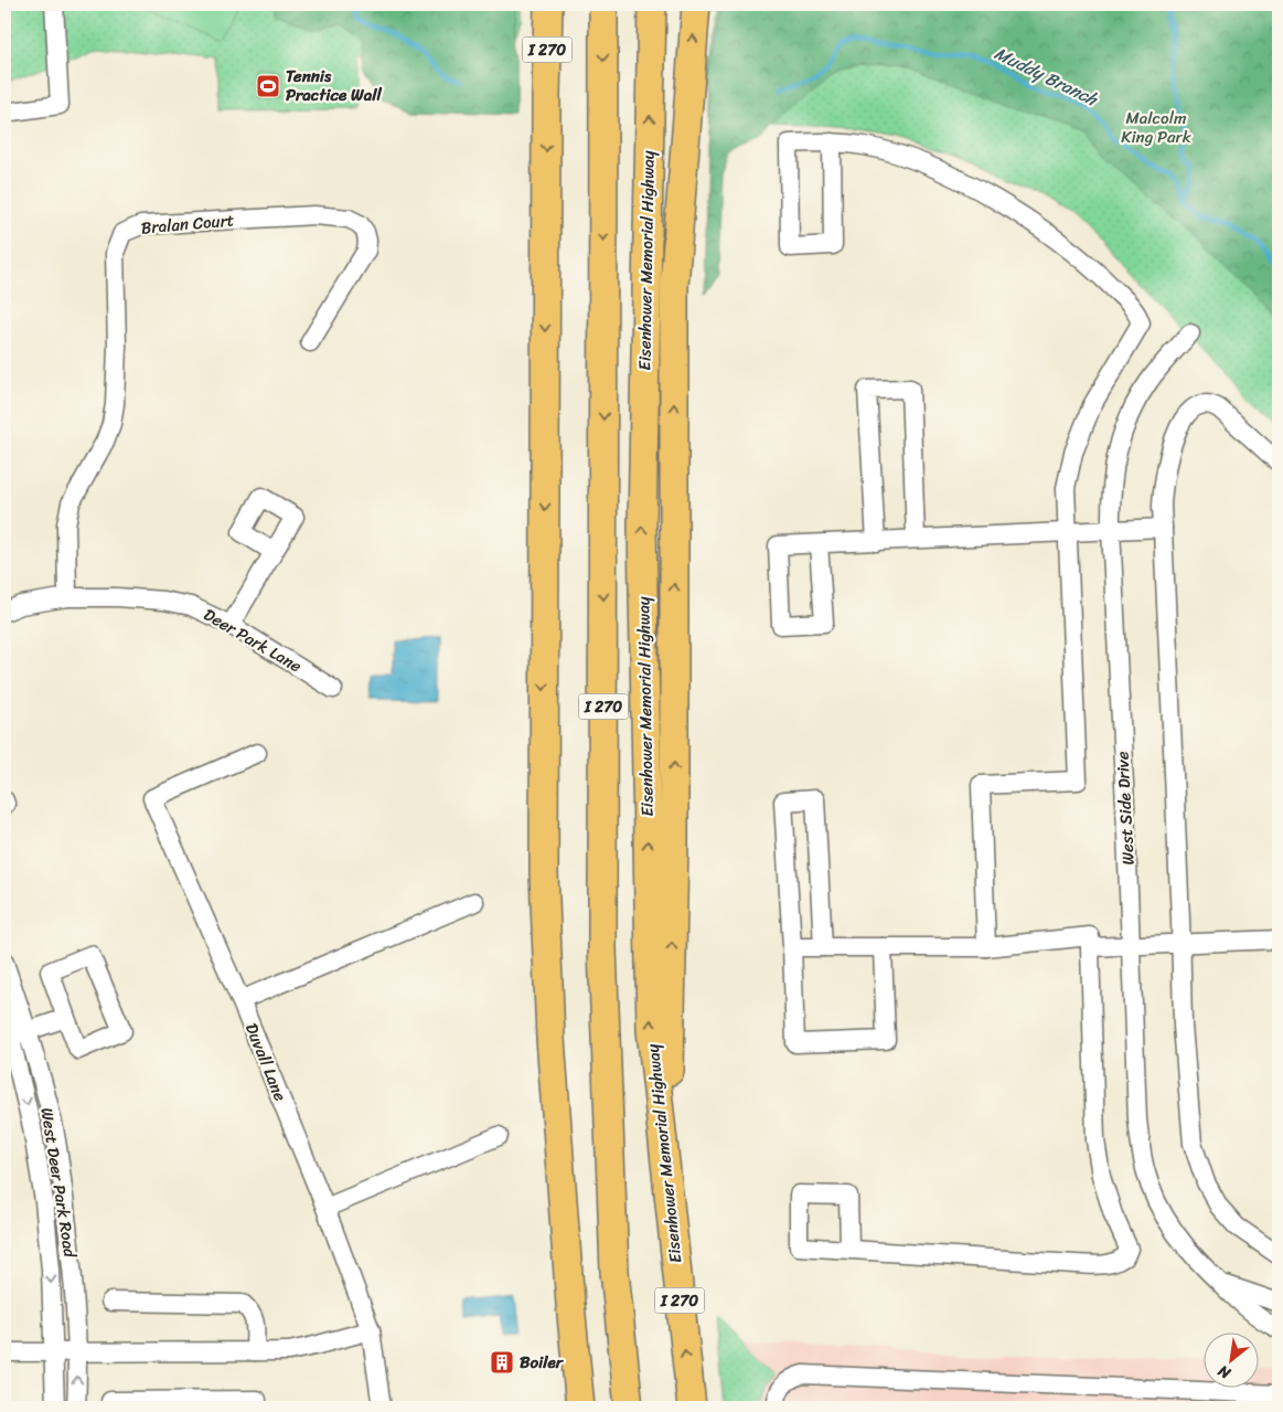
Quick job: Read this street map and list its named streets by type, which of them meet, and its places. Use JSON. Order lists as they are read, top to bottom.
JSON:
{
  "streets": {
    "highway": ["I 270", "Eisenhower Memorial Highway"],
    "street": [
      "Bralan Court",
      "Deer Park Lane",
      "West Side Drive",
      "Duvall Lane",
      "West Deer Park Road"
    ]
  },
  "crossings": [
    ["Bralan Court", "Deer Park Lane"]
  ],
  "water": ["Muddy Branch"],
  "parks": ["Malcolm King Park"],
  "places": {
    "sports": ["Tennis Practice Wall"],
    "building": ["Boiler"]
  },
  "north": "bottom left"
}
